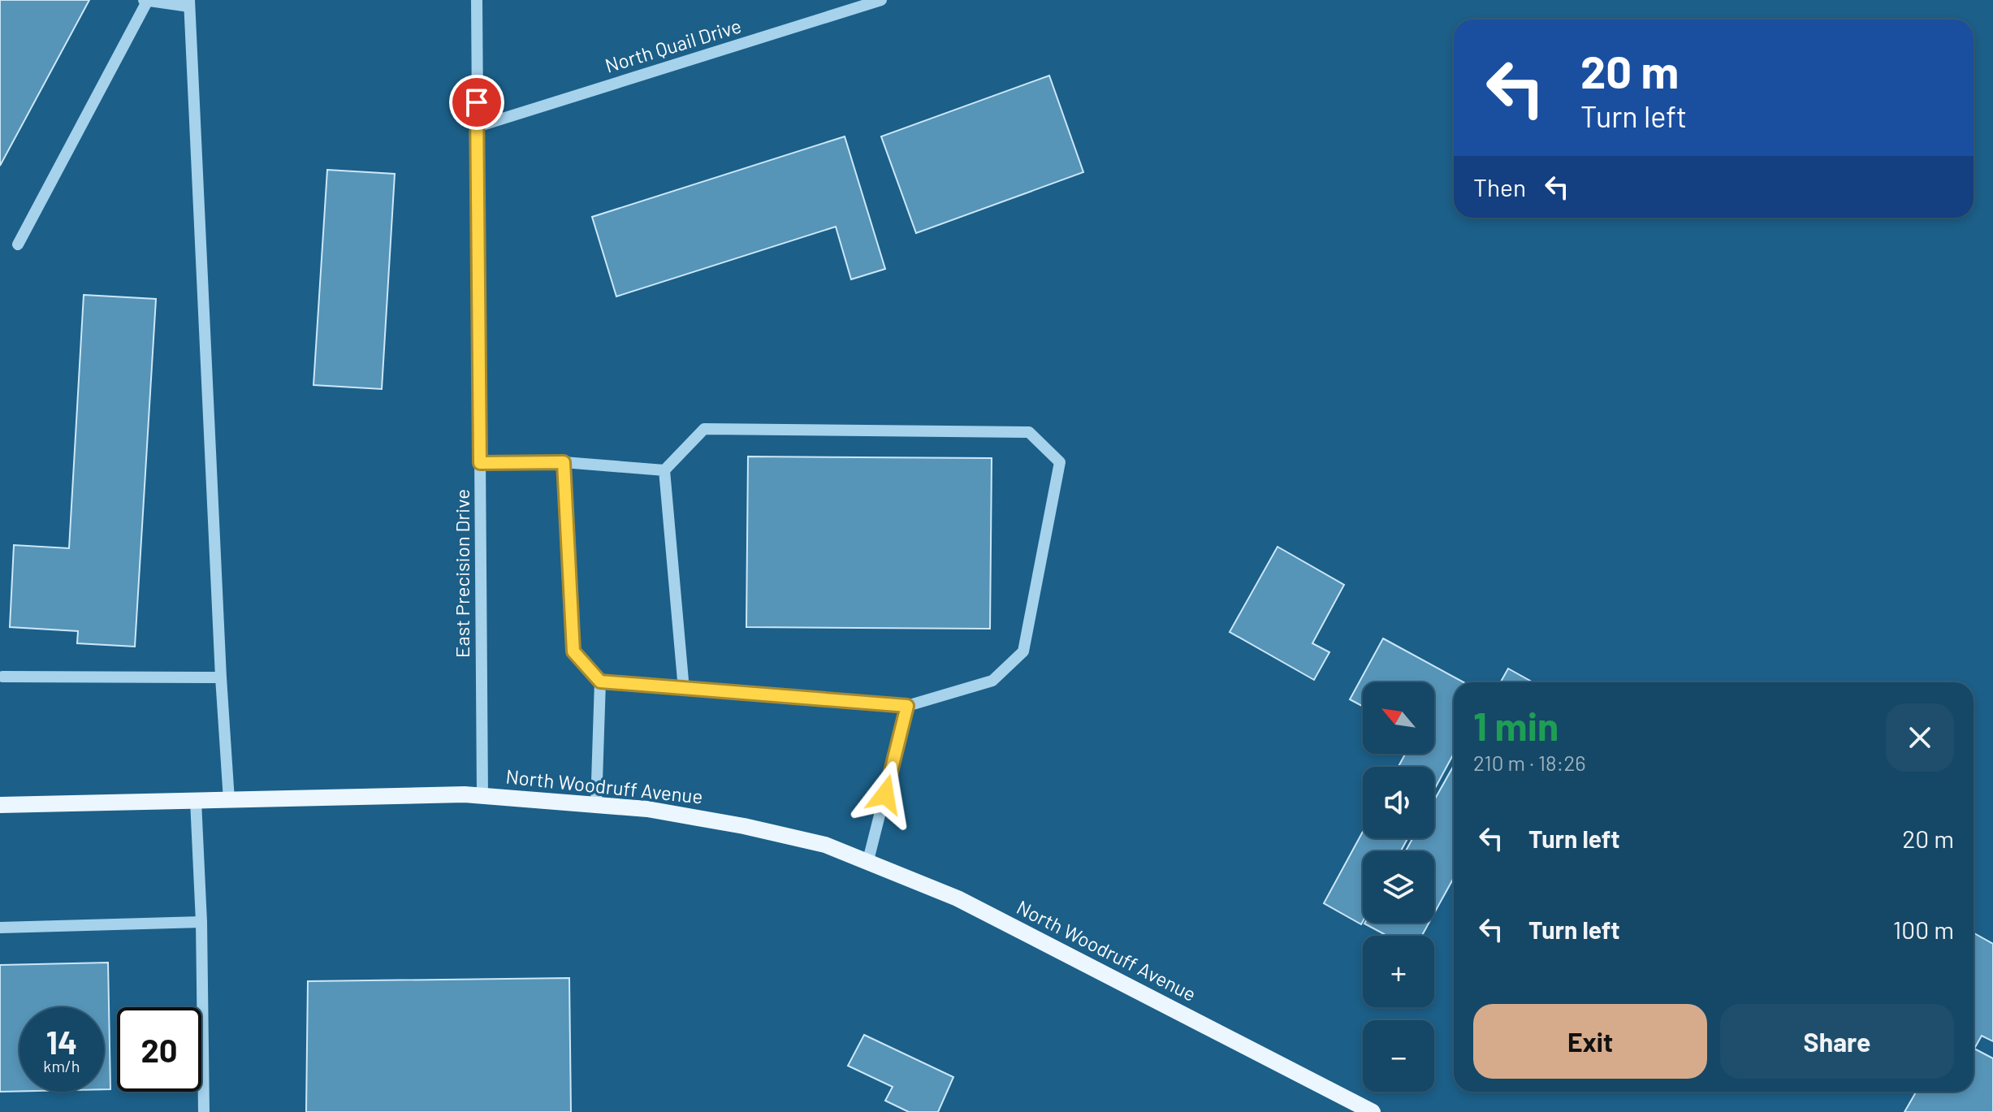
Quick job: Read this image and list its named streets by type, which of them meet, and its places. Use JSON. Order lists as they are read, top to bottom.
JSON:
{
  "streets": {
    "main road": ["North Woodruff Avenue"],
    "street": ["North Quail Drive", "East Precision Drive"]
  },
  "crossings": [
    ["North Quail Drive", "East Precision Drive"],
    ["East Precision Drive", "North Woodruff Avenue"]
  ],
  "north": "top left",
  "page": {
    "turn": ["20 m", "Turn left"],
    "then": "Then",
    "map_buttons": ["+", "−"],
    "heading": ["1 min", "210 m · 18:26"],
    "list": [
      {
        "name": "Turn left",
        "value": "20 m"
      },
      {
        "name": "Turn left",
        "value": "100 m"
      }
    ],
    "buttons": ["Exit", "Share"],
    "speed": "14 km/h",
    "limit": "20"
  }
}
